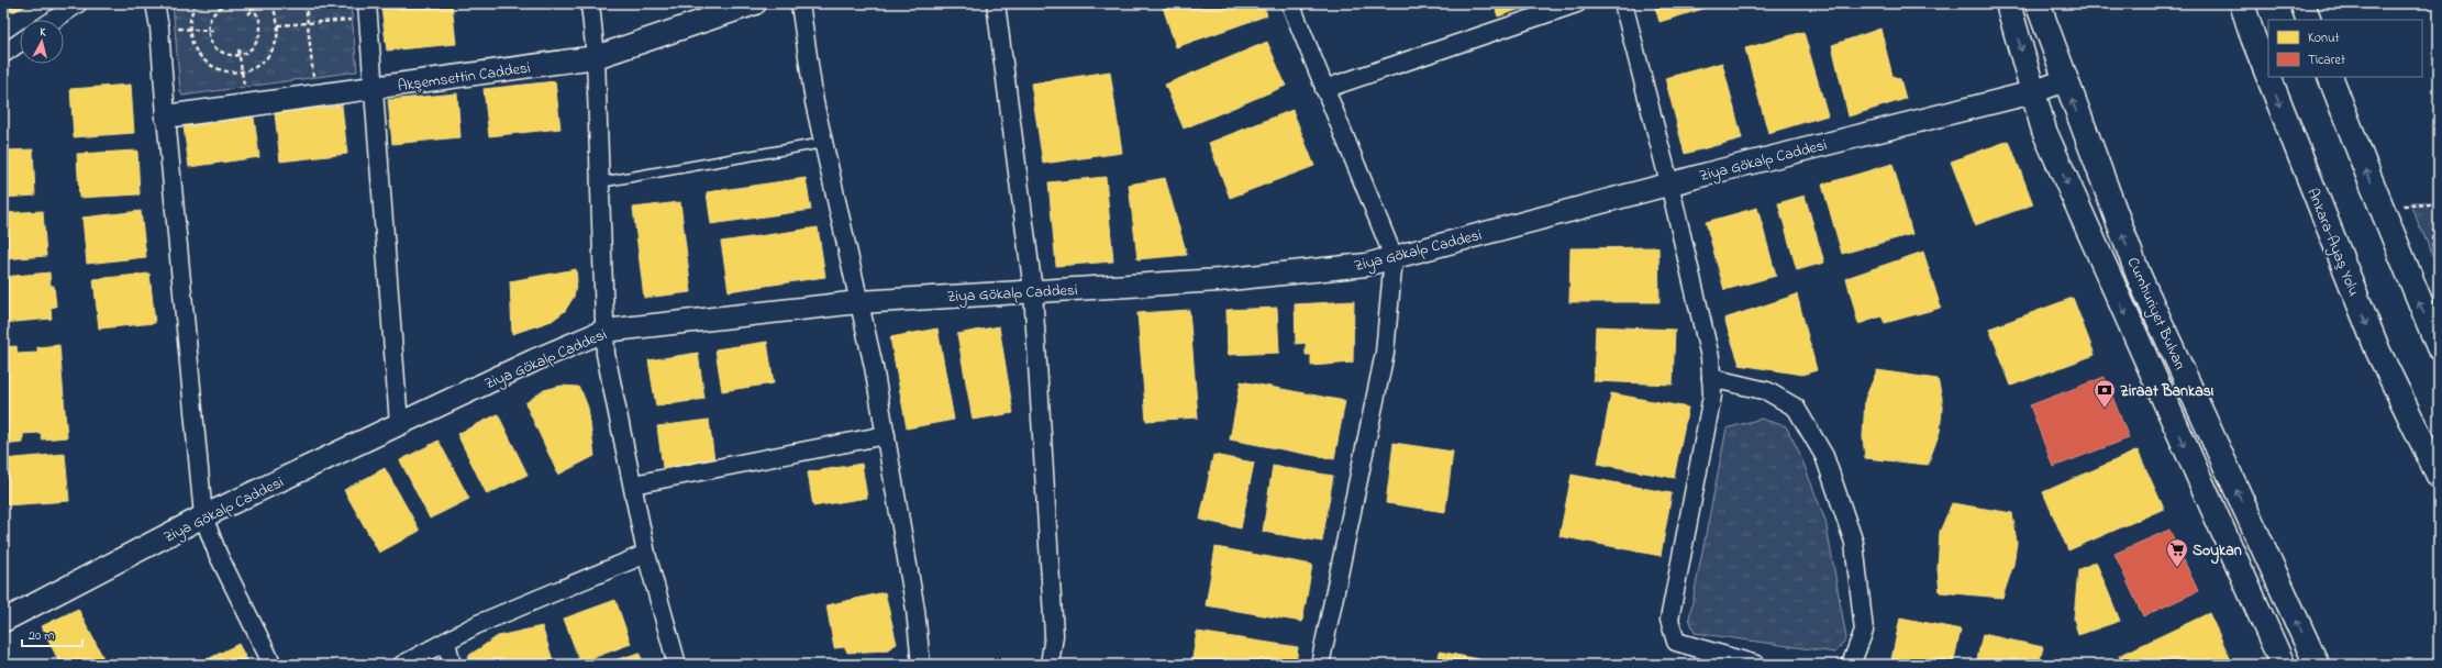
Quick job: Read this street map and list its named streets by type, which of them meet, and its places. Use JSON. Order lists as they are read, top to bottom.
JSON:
{
  "streets": {
    "main road": ["Ankara-Ayaş Yolu", "Cumhuriyet Bulvarı"],
    "street": ["Akşemsettin Caddesi", "Ziya Gökalp Caddesi"]
  },
  "crossings": [
    ["Ziya Gökalp Caddesi", "Cumhuriyet Bulvarı"]
  ],
  "places": {
    "bank": ["Ziraat Bankası"],
    "supermarket": ["Soykan"]
  },
  "legend": ["Konut", "Ticaret"],
  "scale_bar": "20 m",
  "north": "top"
}
